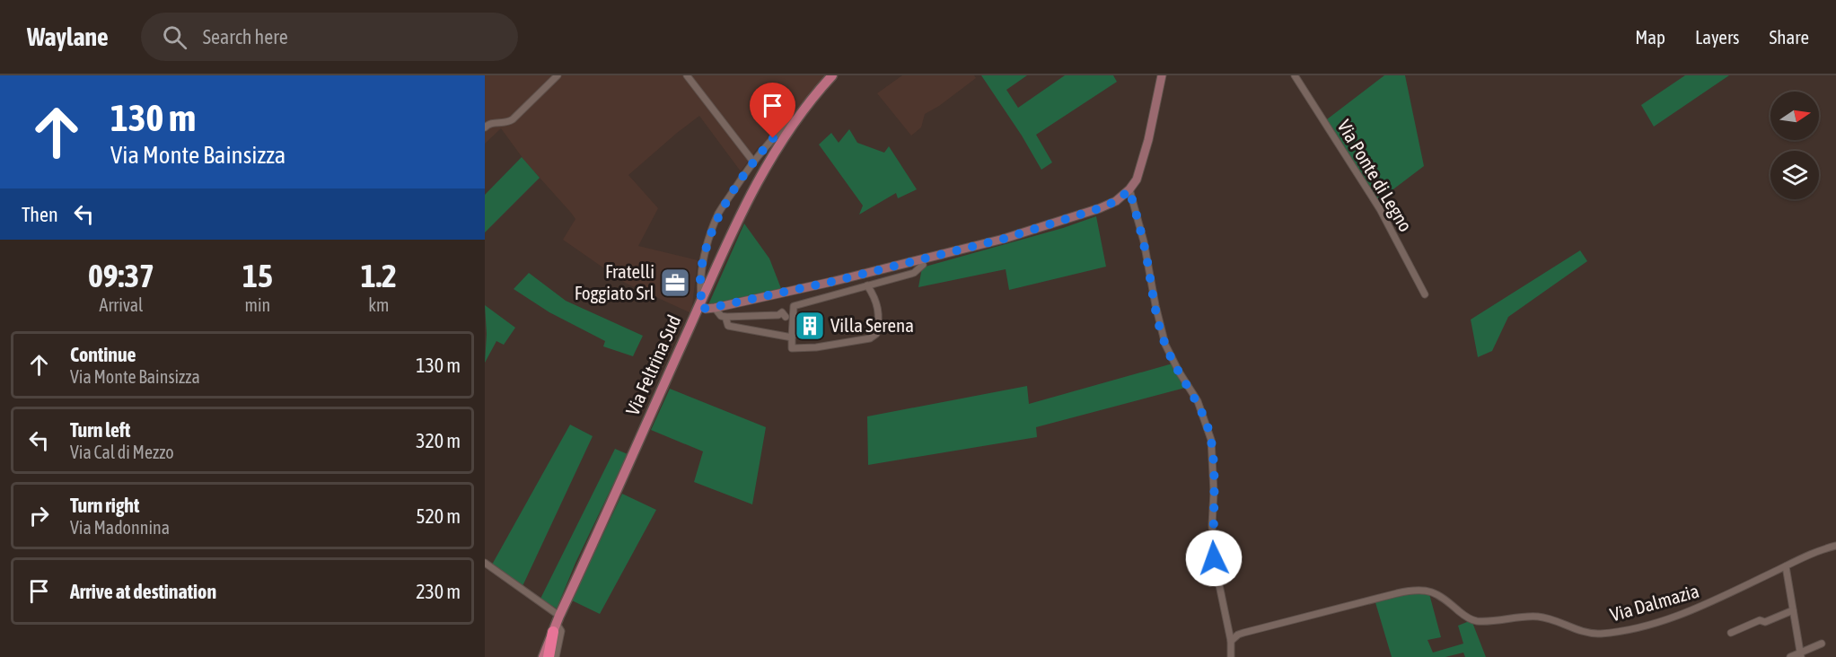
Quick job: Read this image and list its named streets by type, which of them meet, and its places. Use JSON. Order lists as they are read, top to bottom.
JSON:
{
  "streets": {
    "main road": ["Via Feltrina Sud"],
    "street": ["Via Ponte di Legno", "Via Dalmazia"]
  },
  "places": {
    "office": ["Fratelli Foggiato Srl"],
    "building": ["Villa Serena"]
  },
  "north": "right",
  "page": {
    "header": "Waylane",
    "search": "Search here",
    "nav": ["Map", "Layers", "Share"],
    "turn": ["130 m", "Via Monte Bainsizza"],
    "then": "Then",
    "eta": [
      "09:37",
      "Arrival",
      "15",
      "min",
      "1.2",
      "km"
    ],
    "list": [
      {
        "name": "Continue",
        "note": "Via Monte Bainsizza",
        "value": "130 m"
      },
      {
        "name": "Turn left",
        "note": "Via Cal di Mezzo",
        "value": "320 m"
      },
      {
        "name": "Turn right",
        "note": "Via Madonnina",
        "value": "520 m"
      },
      {
        "name": "Arrive at destination",
        "value": "230 m"
      }
    ]
  }
}
